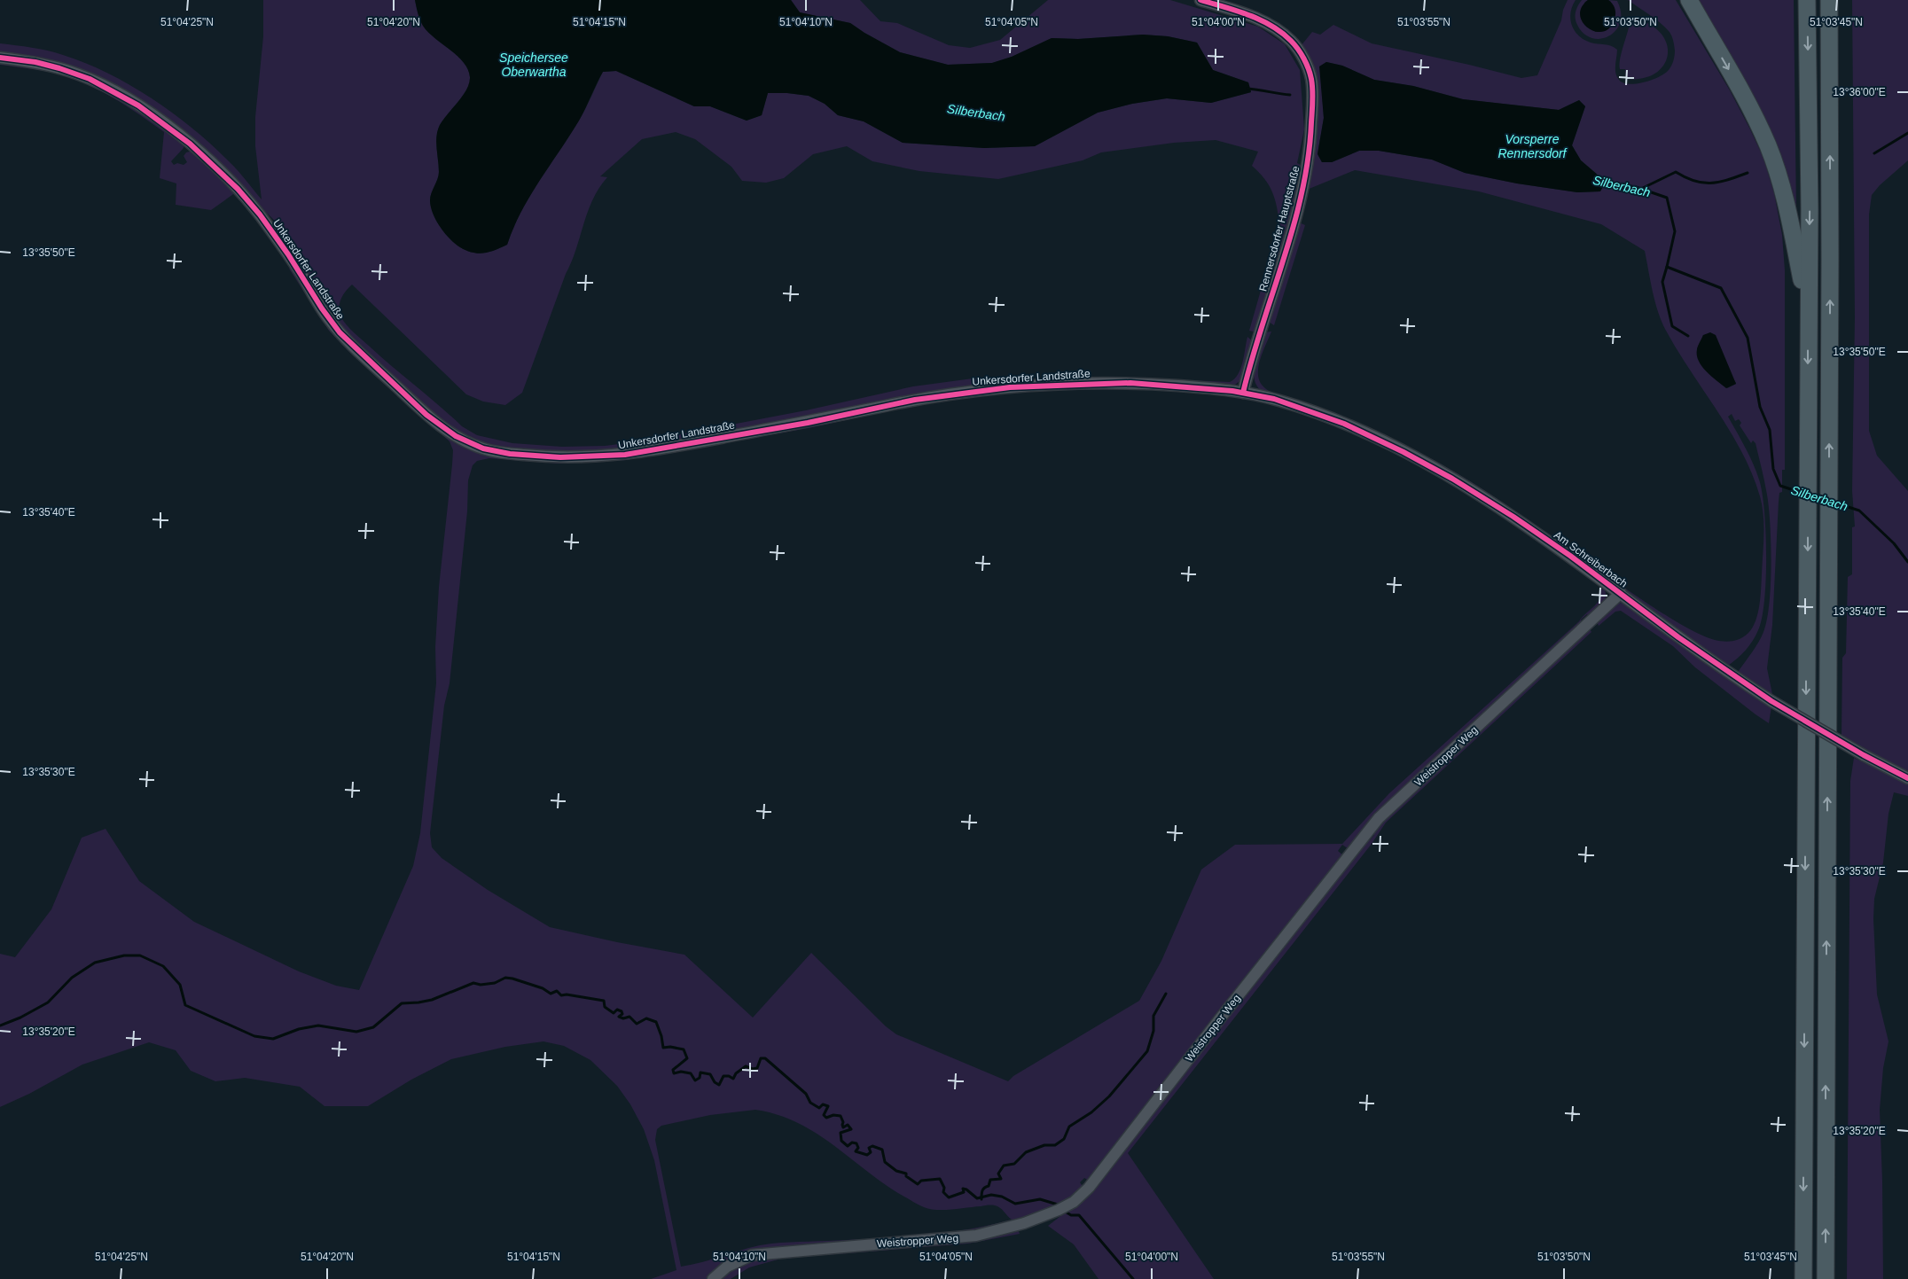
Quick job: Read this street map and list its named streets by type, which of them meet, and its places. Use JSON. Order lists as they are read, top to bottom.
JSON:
{
  "streets": {
    "street": [
      "Rennersdorfer Hauptstraße",
      "Unkersdorfer Landstraße",
      "Am Schreiberbach",
      "Weistropper Weg"
    ]
  },
  "crossings": [
    ["Rennersdorfer Hauptstraße", "Unkersdorfer Landstraße"],
    ["Rennersdorfer Hauptstraße", "Am Schreiberbach"],
    ["Unkersdorfer Landstraße", "Am Schreiberbach"],
    ["Am Schreiberbach", "Weistropper Weg"]
  ],
  "water": ["Speichersee Oberwartha", "Silberbach", "Vorsperre Rennersdorf"],
  "coordinates": [
    "51°04'25\"N",
    "51°04'20\"N",
    "51°04'15\"N",
    "51°04'10\"N",
    "51°04'05\"N",
    "51°04'00\"N",
    "51°03'55\"N",
    "51°03'50\"N",
    "51°03'45\"N",
    "13°36'00\"E",
    "13°35'50\"E",
    "13°35'40\"E",
    "13°35'30\"E",
    "13°35'20\"E"
  ]
}
